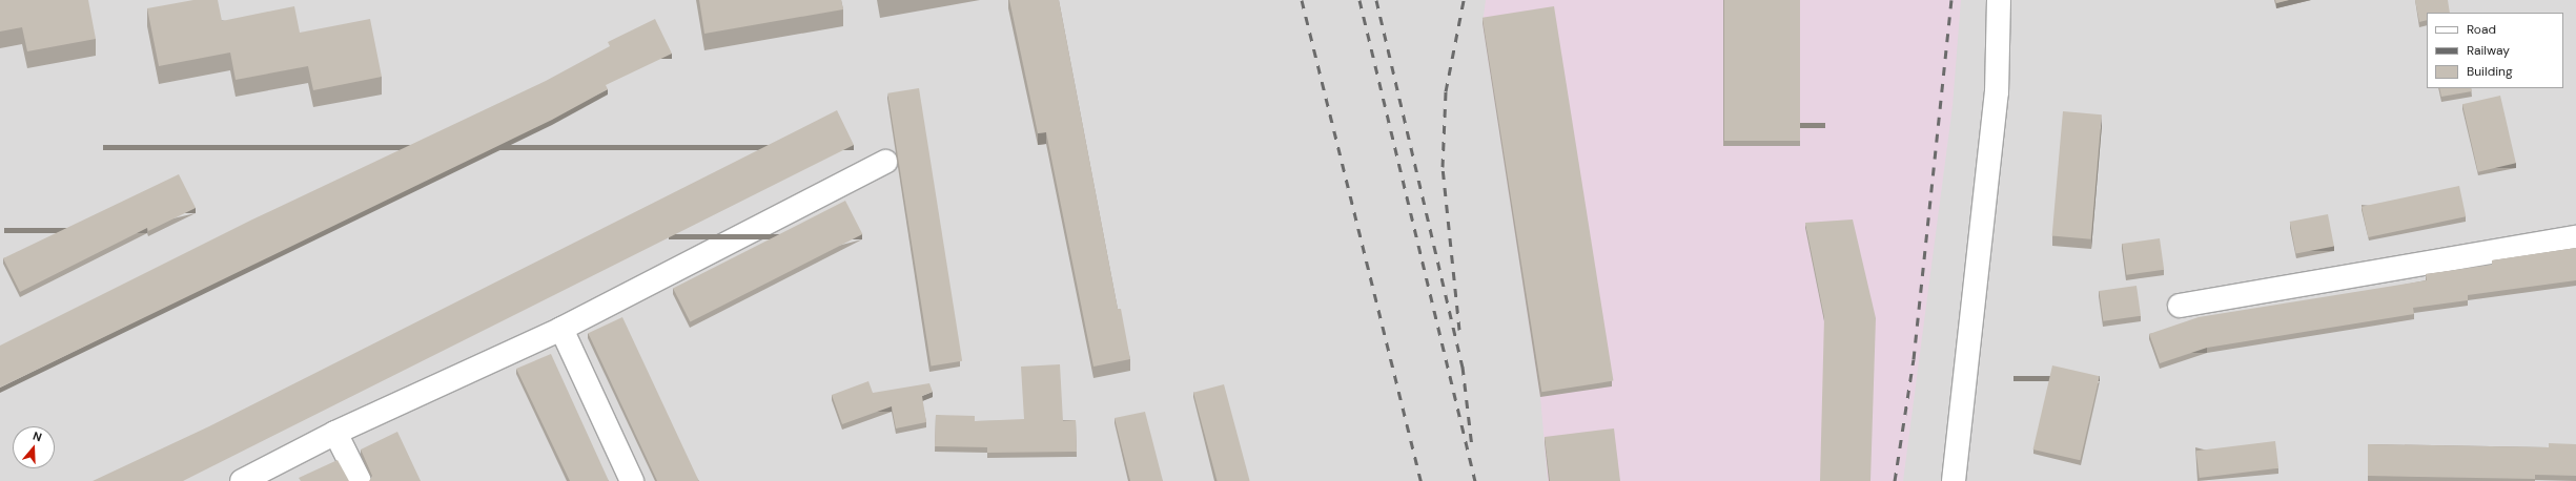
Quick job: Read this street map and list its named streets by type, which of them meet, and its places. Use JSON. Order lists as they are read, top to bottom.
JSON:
{
  "legend": ["Road", "Railway", "Building"],
  "north": "top"
}
